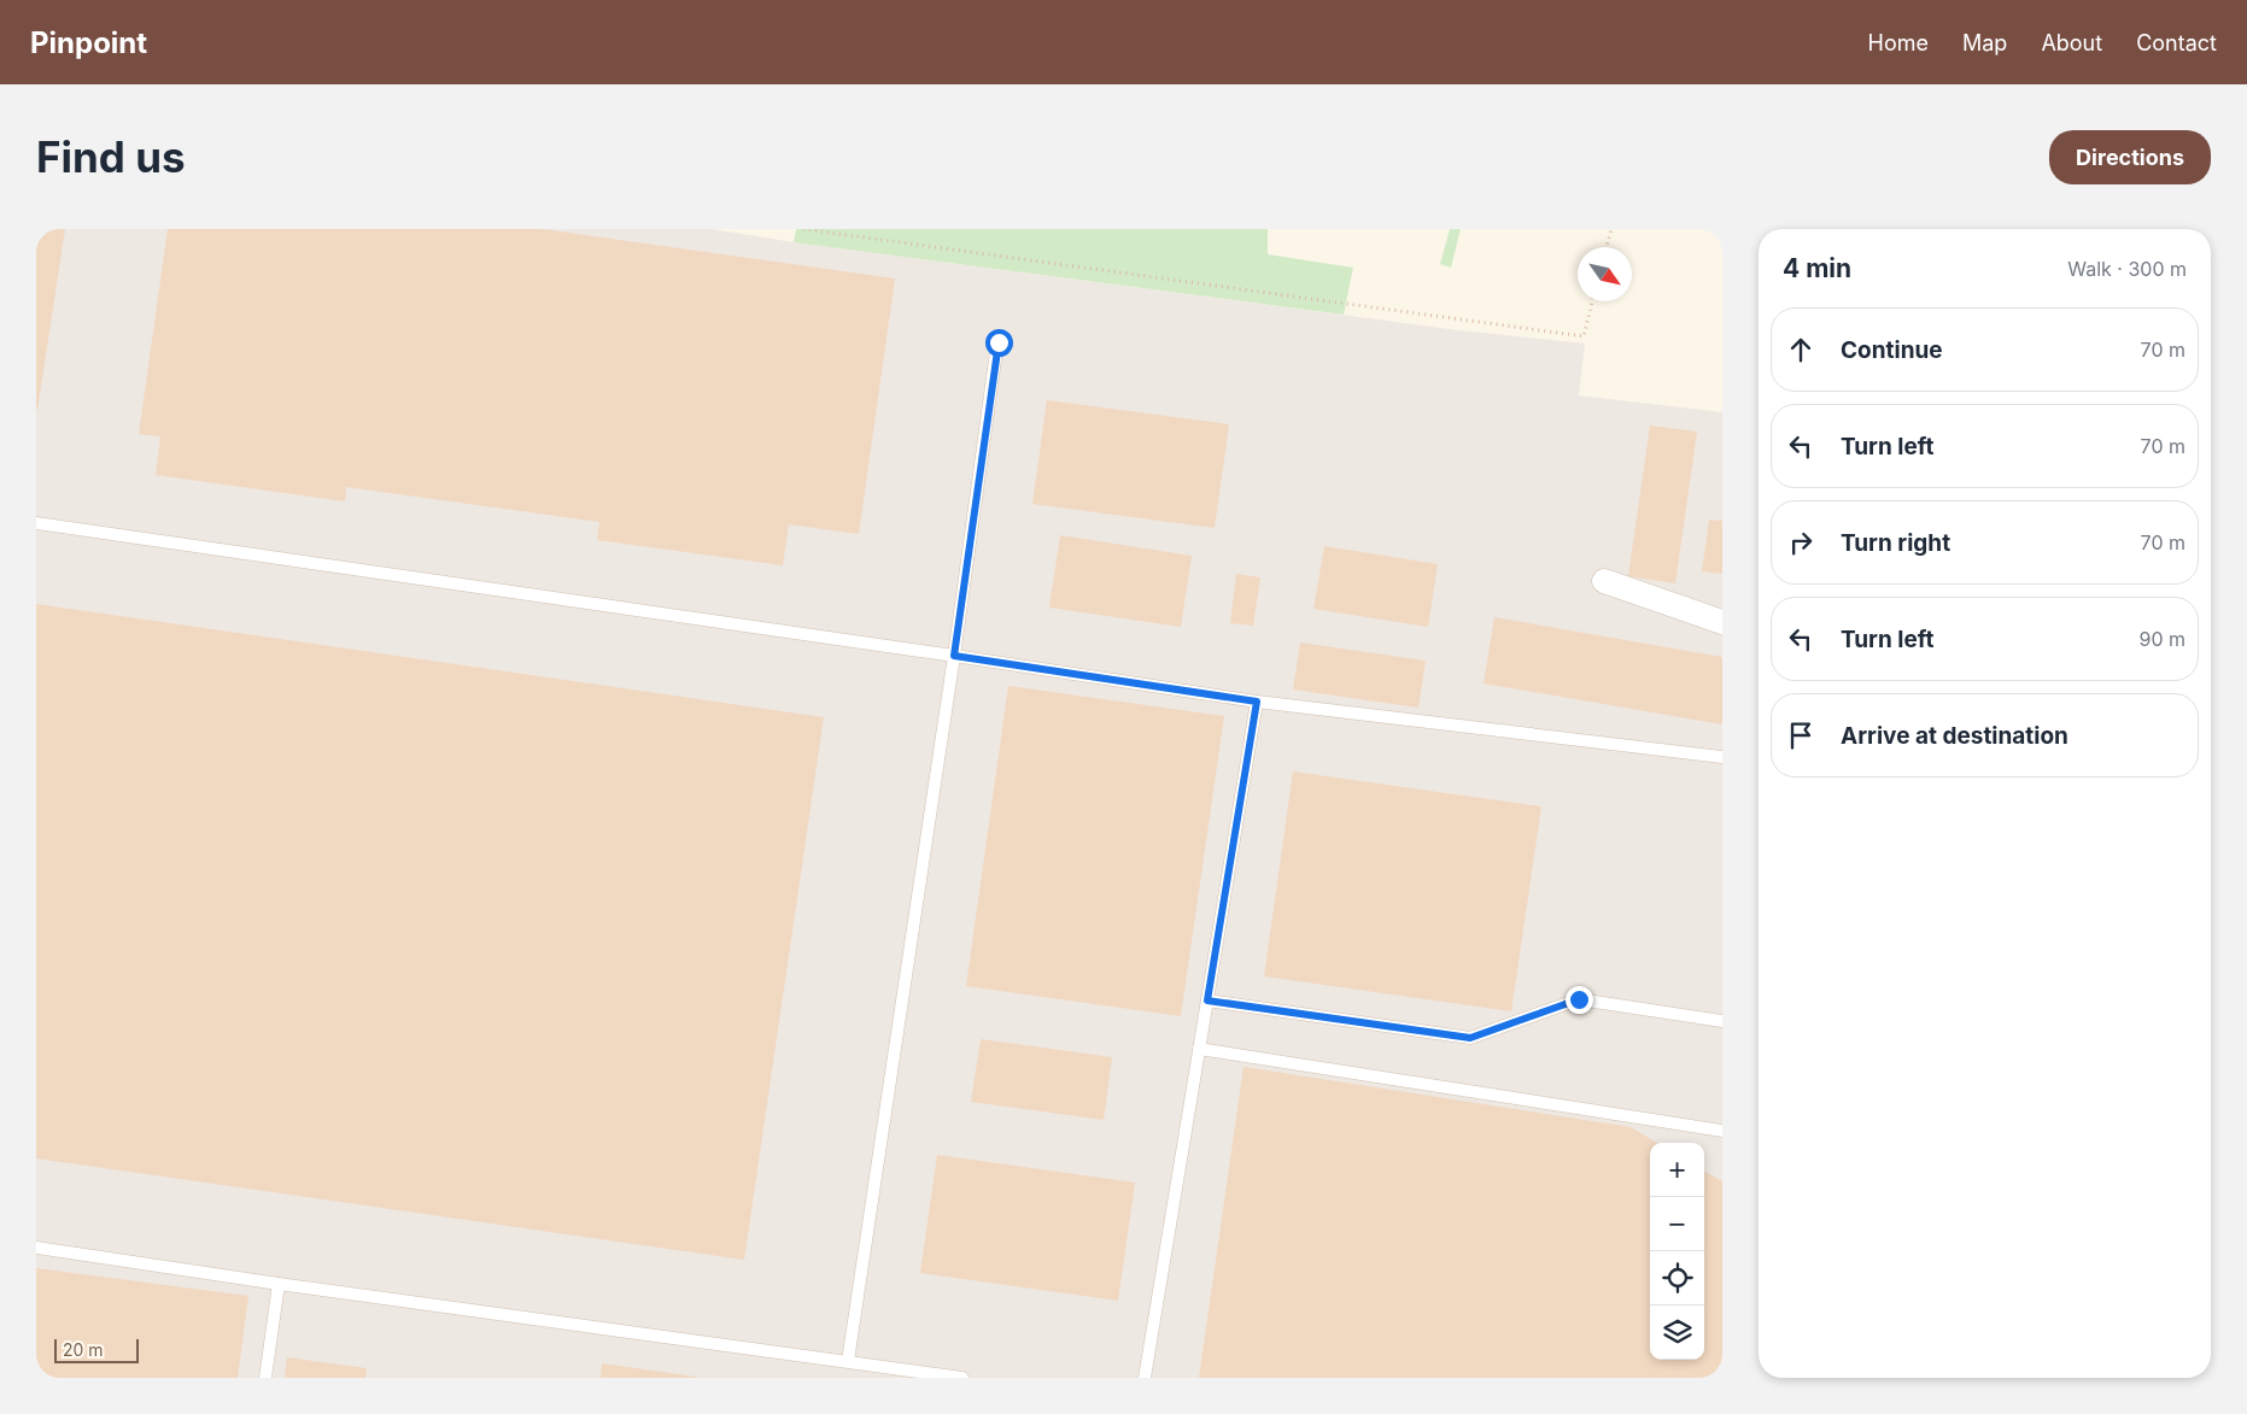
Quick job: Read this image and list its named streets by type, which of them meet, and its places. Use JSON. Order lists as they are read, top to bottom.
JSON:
{
  "scale_bar": "20 m",
  "north": "bottom right",
  "page": {
    "header": "Pinpoint",
    "nav": [
      "Home",
      "Map",
      "About",
      "Contact"
    ],
    "buttons": "Directions",
    "title": "Find us",
    "heading": ["4 min", "Walk · 300 m"],
    "list": [
      ["Continue", "70 m"],
      ["Turn left", "70 m"],
      ["Turn right", "70 m"],
      ["Turn left", "90 m"],
      "Arrive at destination"
    ],
    "map_buttons": ["+", "−"],
    "scale": "20 m"
  }
}
